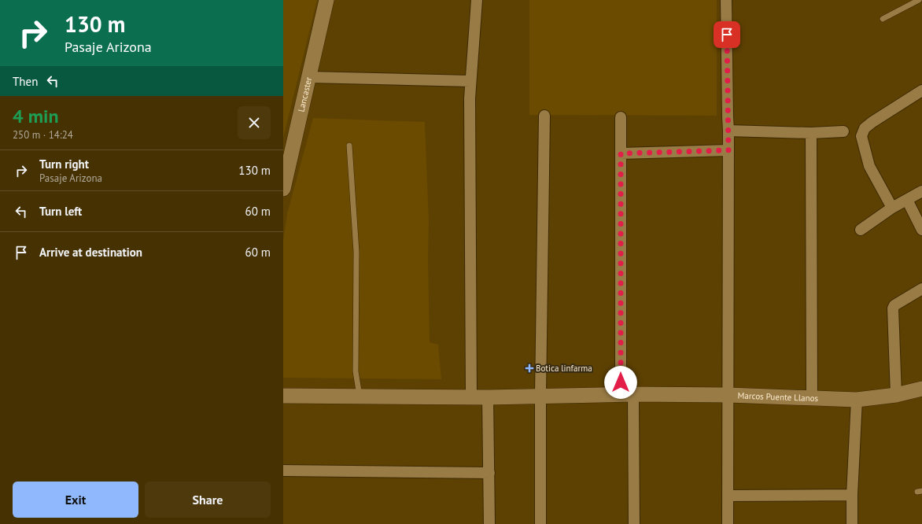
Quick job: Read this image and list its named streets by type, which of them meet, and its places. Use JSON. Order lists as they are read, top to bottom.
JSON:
{
  "streets": {
    "street": ["Lancaster", "Marcos Puente Llanos"]
  },
  "places": {
    "health": ["Botica linfarma"]
  },
  "page": {
    "turn": ["130 m", "Pasaje Arizona"],
    "then": "Then",
    "heading": ["4 min", "250 m · 14:24"],
    "list": [
      {
        "name": "Turn right",
        "note": "Pasaje Arizona",
        "value": "130 m"
      },
      {
        "name": "Turn left",
        "value": "60 m"
      },
      {
        "name": "Arrive at destination",
        "value": "60 m"
      }
    ],
    "buttons": ["Exit", "Share"]
  }
}
